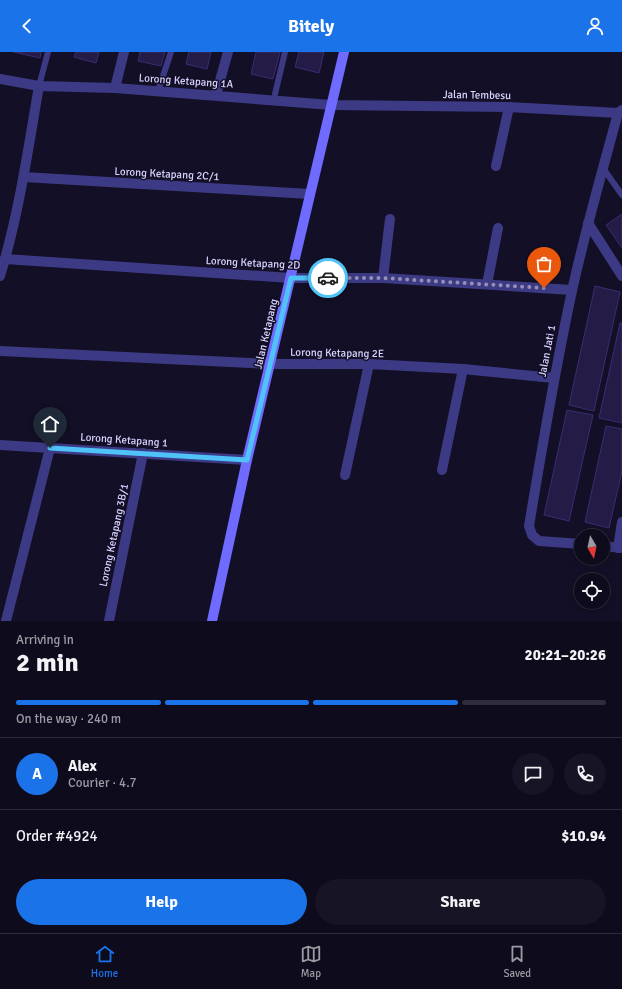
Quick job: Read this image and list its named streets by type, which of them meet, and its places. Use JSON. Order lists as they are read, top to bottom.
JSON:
{
  "streets": {
    "street": [
      "Lorong Ketapang 1A",
      "Jalan Tembesu",
      "Lorong Ketapang 2C/1",
      "Lorong Ketapang 2D",
      "Jalan Ketapang",
      "Jalan Jati 1",
      "Lorong Ketapang 2E",
      "Lorong Ketapang 1",
      "Lorong Ketapang 3B/1"
    ]
  },
  "crossings": [
    ["Lorong Ketapang 1A", "Jalan Tembesu"],
    ["Lorong Ketapang 1A", "Jalan Ketapang"],
    ["Jalan Tembesu", "Jalan Ketapang"],
    ["Jalan Tembesu", "Jalan Jati 1"],
    ["Lorong Ketapang 2C/1", "Jalan Ketapang"],
    ["Lorong Ketapang 2D", "Jalan Ketapang"],
    ["Lorong Ketapang 2D", "Jalan Jati 1"],
    ["Jalan Ketapang", "Lorong Ketapang 2E"],
    ["Jalan Ketapang", "Lorong Ketapang 1"],
    ["Jalan Jati 1", "Lorong Ketapang 2E"],
    ["Lorong Ketapang 1", "Lorong Ketapang 3B/1"]
  ],
  "north": "bottom",
  "page": {
    "header": "Bitely",
    "heading": ["2 min", "Arriving in", "20:21–20:26"],
    "panel": [
      "Alex",
      "Courier · 4.7",
      "Order #4924",
      "$10.94"
    ],
    "bar": "On the way · 240 m",
    "round": "A",
    "buttons": ["Help", "Share"],
    "tabs": ["Home", "Map", "Saved"]
  }
}
